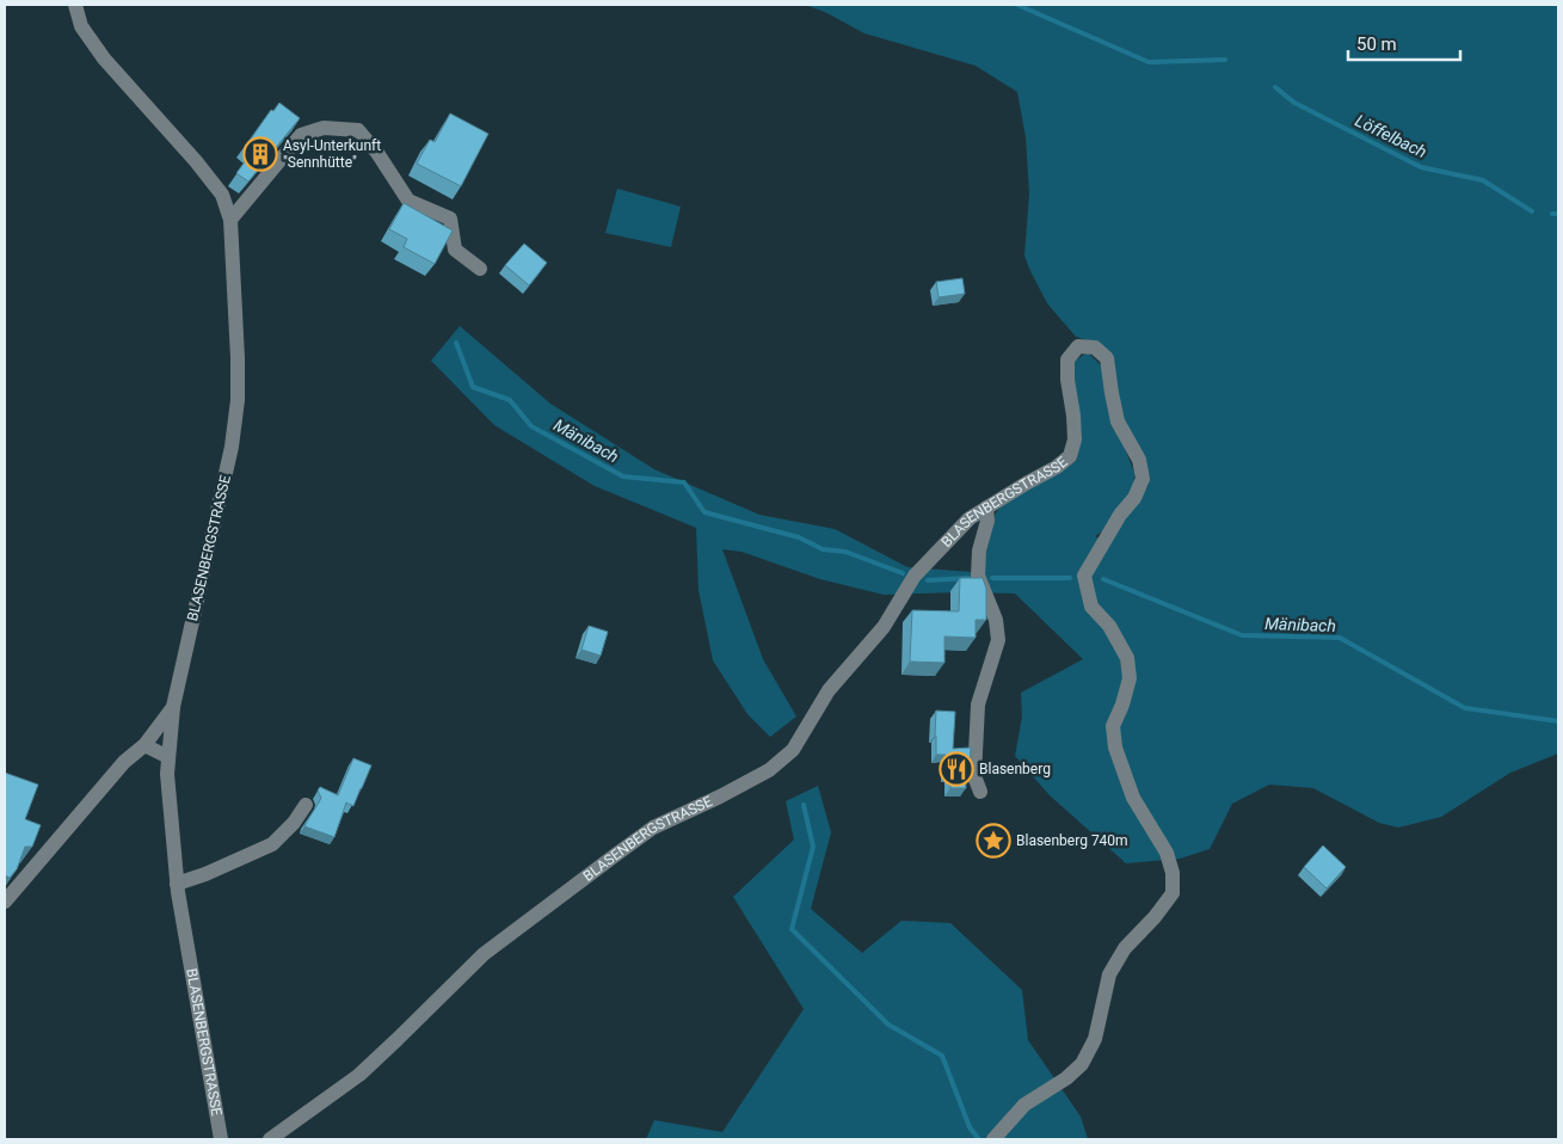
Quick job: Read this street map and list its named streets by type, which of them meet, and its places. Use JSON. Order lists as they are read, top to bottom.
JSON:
{
  "streets": {
    "street": ["BLASENBERGSTRASSE"]
  },
  "water": ["Löffelbach", "Mänibach"],
  "places": {
    "building": ["Asyl-Unterkunft \"Sennhütte\""],
    "restaurant": ["Blasenberg"],
    "place": ["Blasenberg 740m"]
  },
  "scale_bar": "50 m"
}
